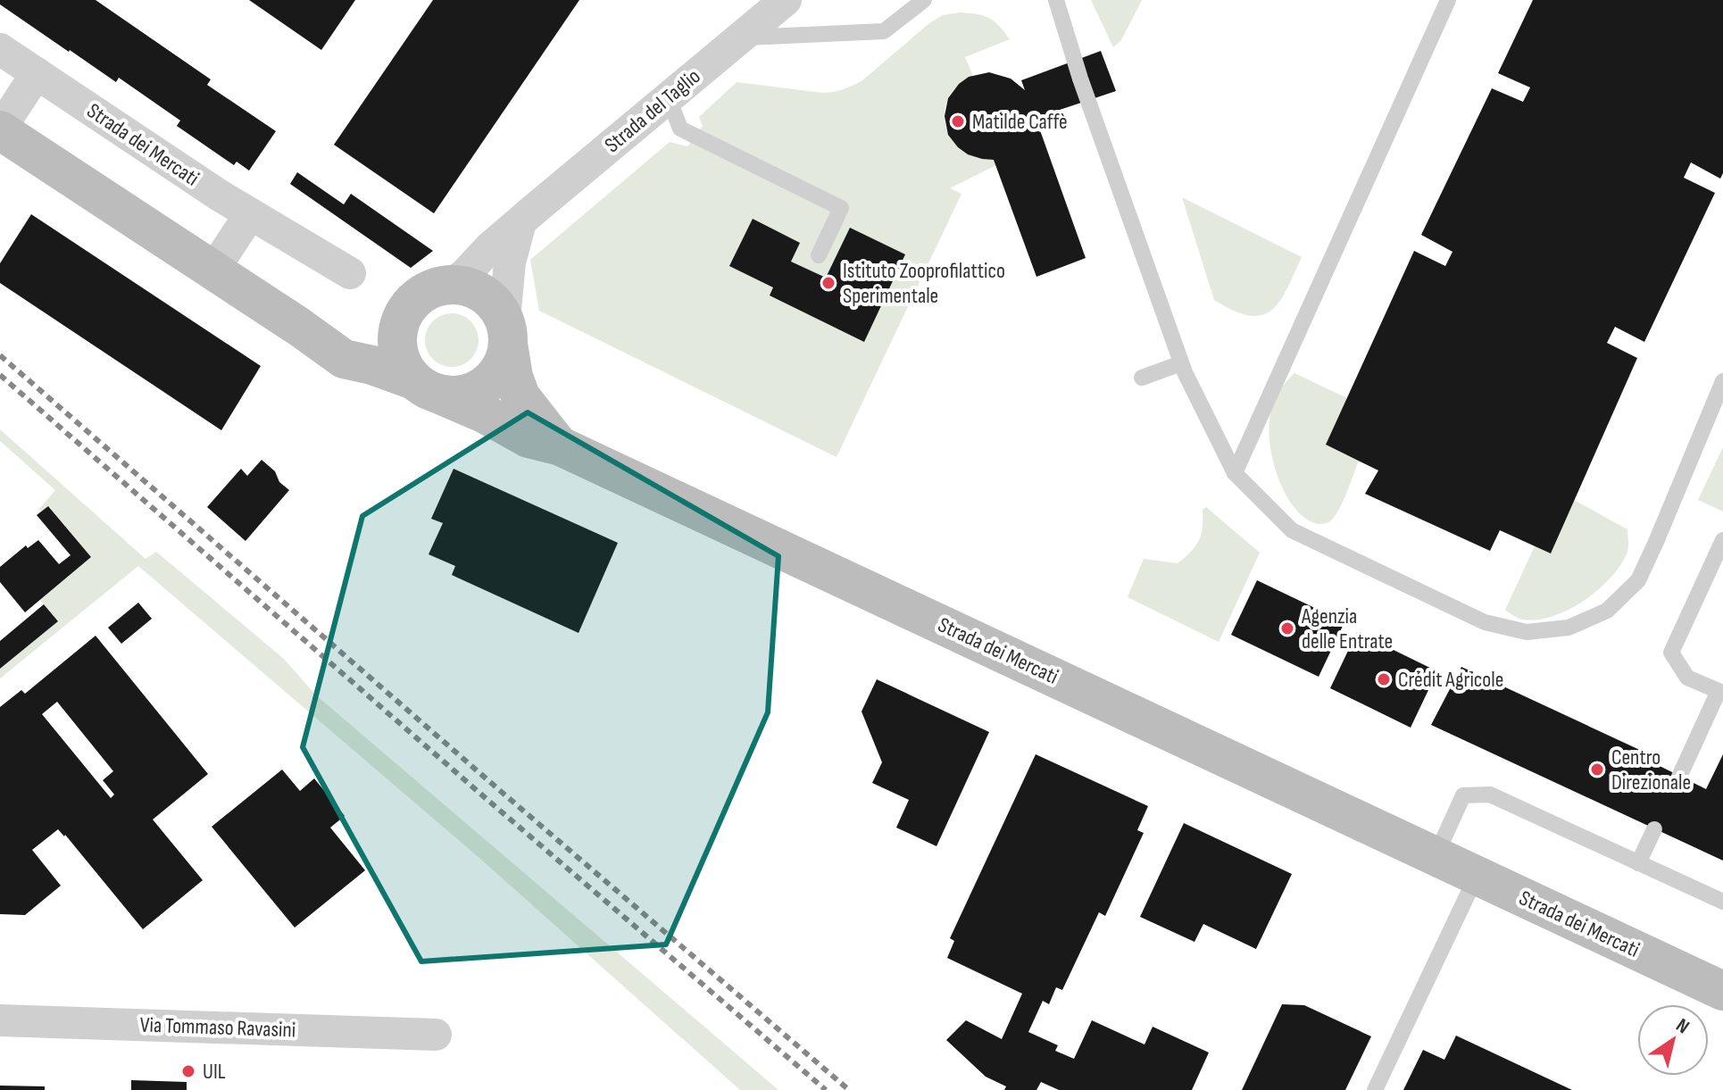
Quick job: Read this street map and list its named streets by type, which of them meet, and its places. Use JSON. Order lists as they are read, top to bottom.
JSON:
{
  "streets": {
    "street": ["Strada del Taglio", "Strada dei Mercati", "Via Tommaso Ravasini"]
  },
  "crossings": [
    ["Strada del Taglio", "Strada dei Mercati"]
  ],
  "places": [
    "Matilde Caffè",
    "Istituto Zooprofilattico Sperimentale",
    "Agenzia delle Entrate",
    "Crédit Agricole",
    "Centro Direzionale",
    "UIL"
  ],
  "north": "top right"
}
